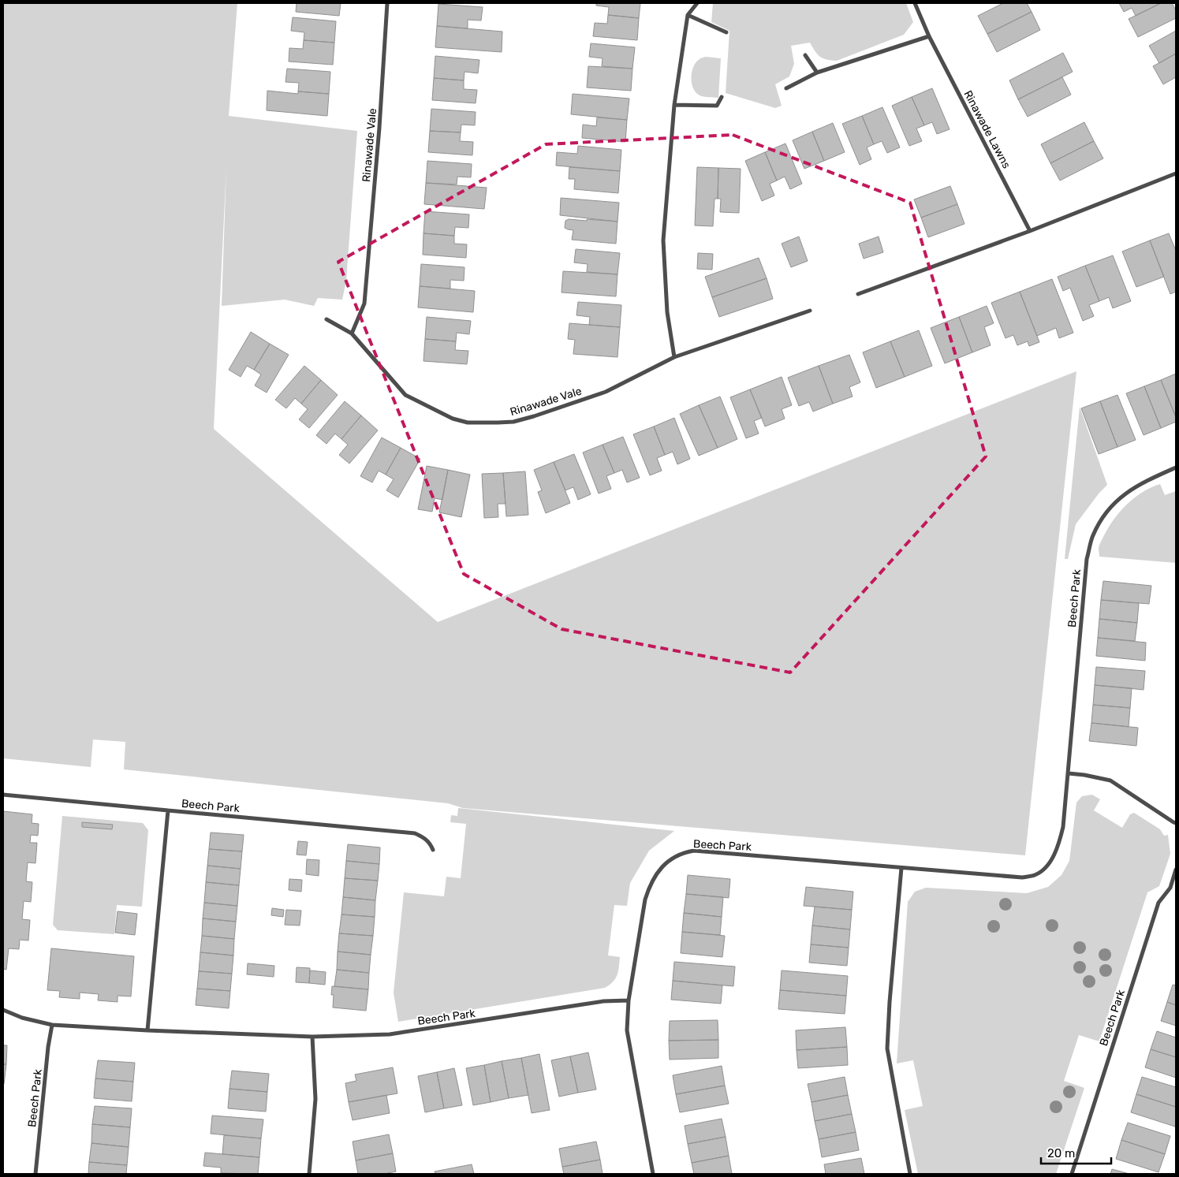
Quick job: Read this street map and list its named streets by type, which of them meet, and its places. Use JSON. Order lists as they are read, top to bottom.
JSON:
{
  "streets": {
    "street": ["Rinawade Lawns", "Rinawade Vale", "Beech Park"]
  },
  "scale_bar": "20 m"
}
